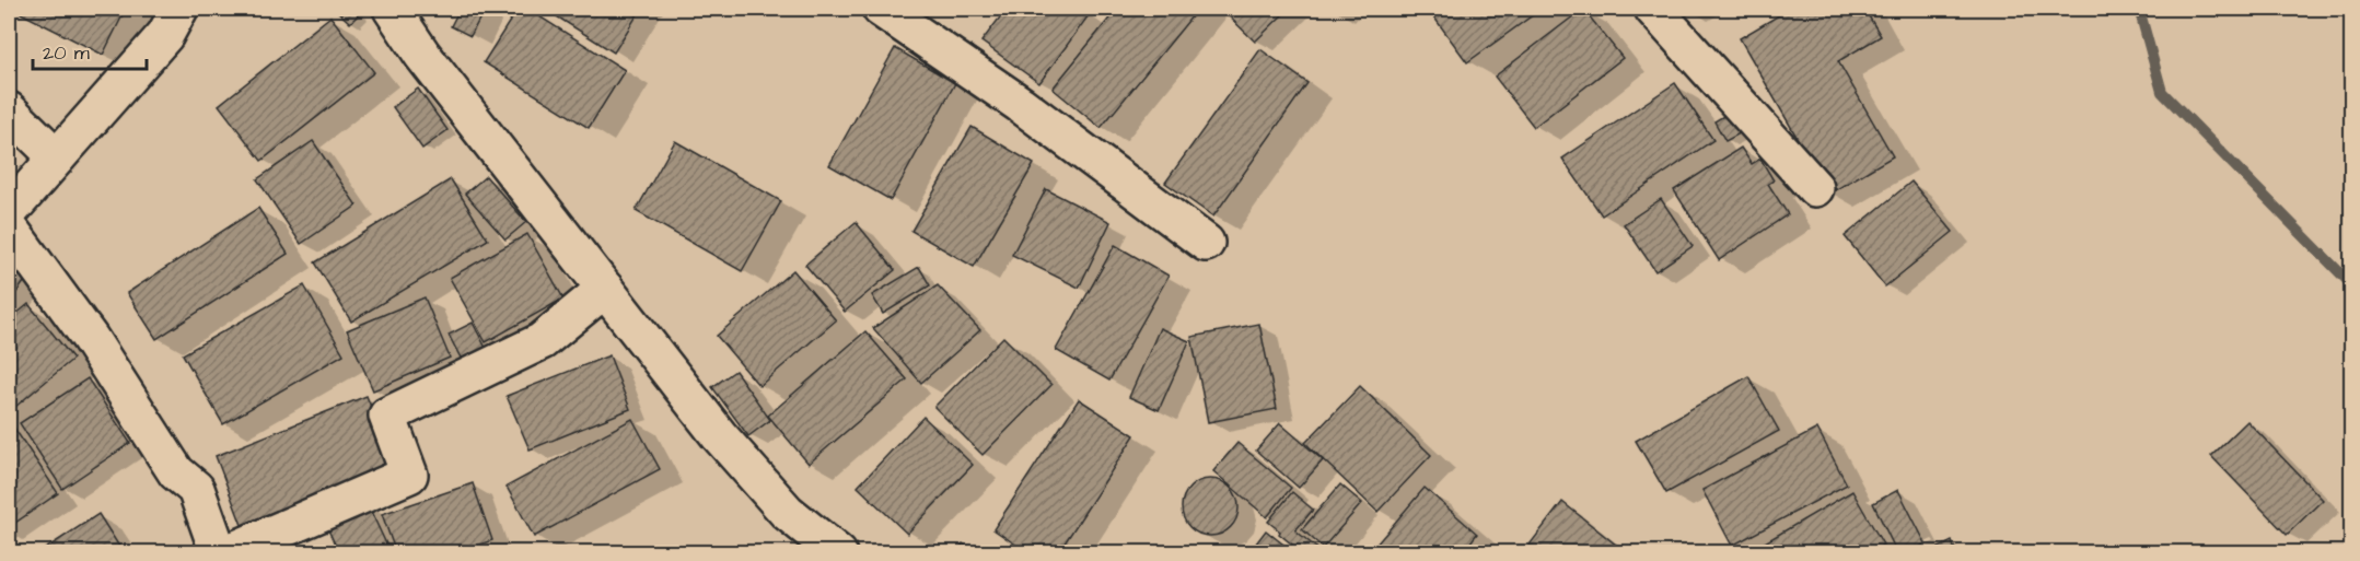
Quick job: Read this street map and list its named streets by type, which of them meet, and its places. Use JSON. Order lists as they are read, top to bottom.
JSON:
{
  "scale_bar": "20 m"
}
